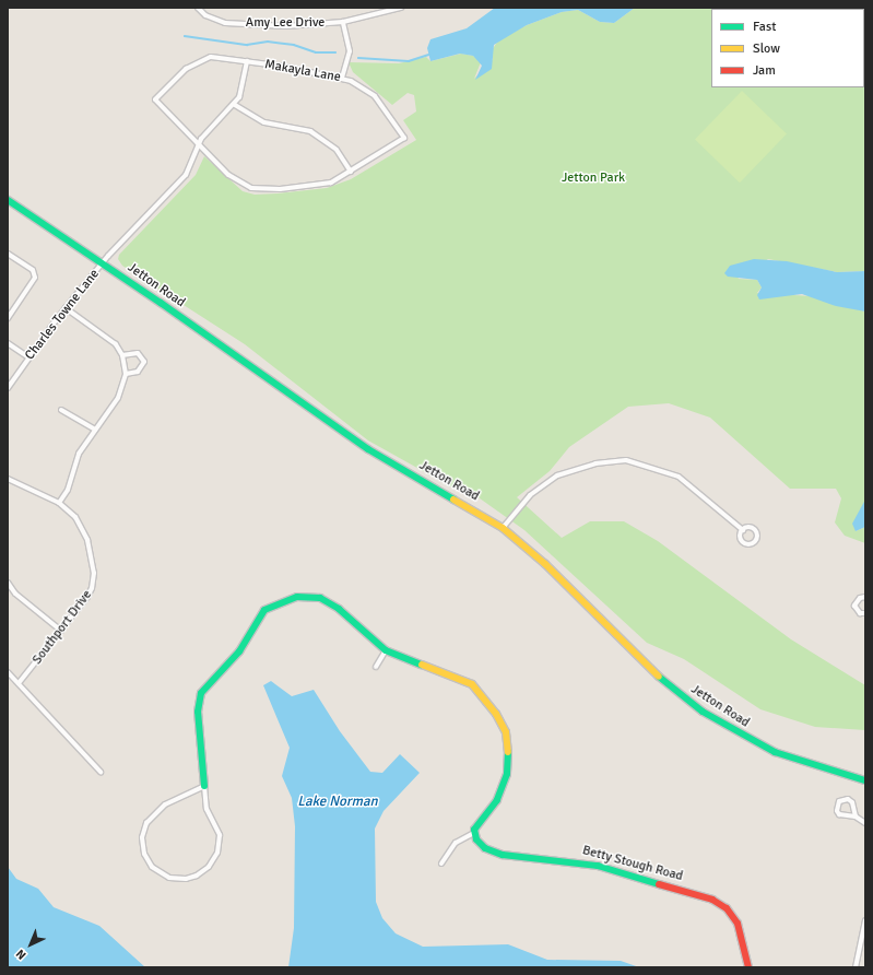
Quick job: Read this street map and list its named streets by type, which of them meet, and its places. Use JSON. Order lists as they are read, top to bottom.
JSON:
{
  "streets": {
    "street": [
      "Amy Lee Drive",
      "Makayla Lane",
      "Jetton Road",
      "Charles Towne Lane",
      "Southport Drive",
      "Betty Stough Road"
    ]
  },
  "crossings": [
    ["Makayla Lane", "Charles Towne Lane"],
    ["Jetton Road", "Charles Towne Lane"]
  ],
  "water": ["Lake Norman"],
  "parks": ["Jetton Park"],
  "legend": ["Fast", "Slow", "Jam"],
  "north": "bottom left"
}
